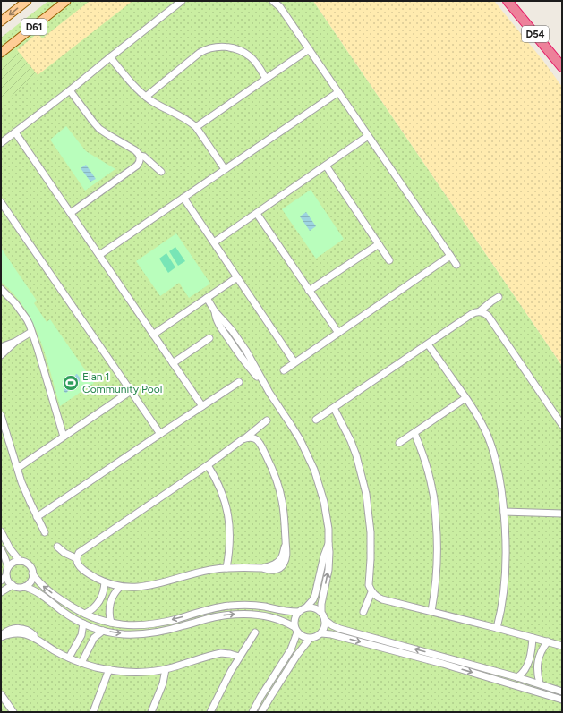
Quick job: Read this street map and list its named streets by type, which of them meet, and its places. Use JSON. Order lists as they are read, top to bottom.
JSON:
{
  "streets": {
    "highway": ["D54"],
    "main road": ["D61"]
  },
  "places": {
    "sports": ["Elan 1 Community Pool"]
  }
}
